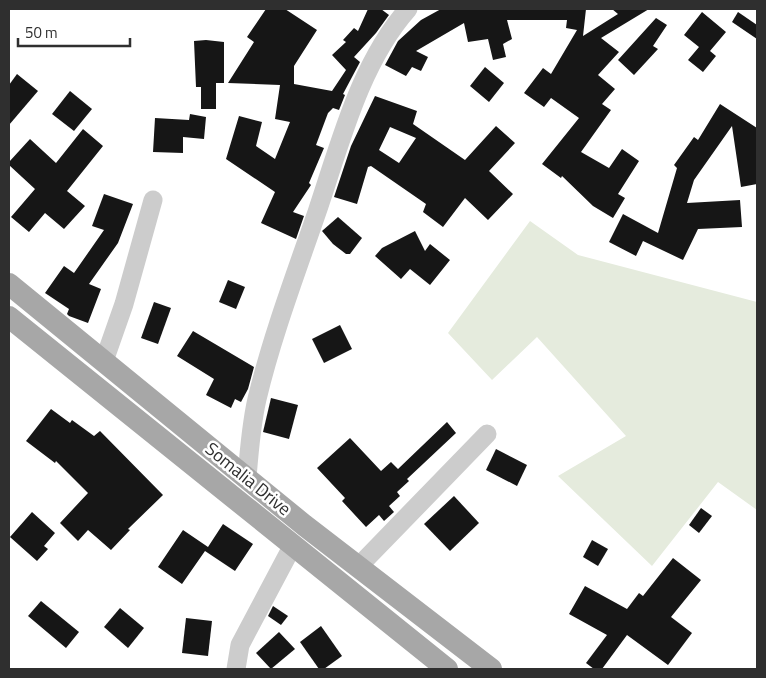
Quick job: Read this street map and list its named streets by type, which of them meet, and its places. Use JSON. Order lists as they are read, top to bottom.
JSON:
{
  "streets": {
    "main road": ["Somalia Drive"]
  },
  "scale_bar": "50 m"
}
